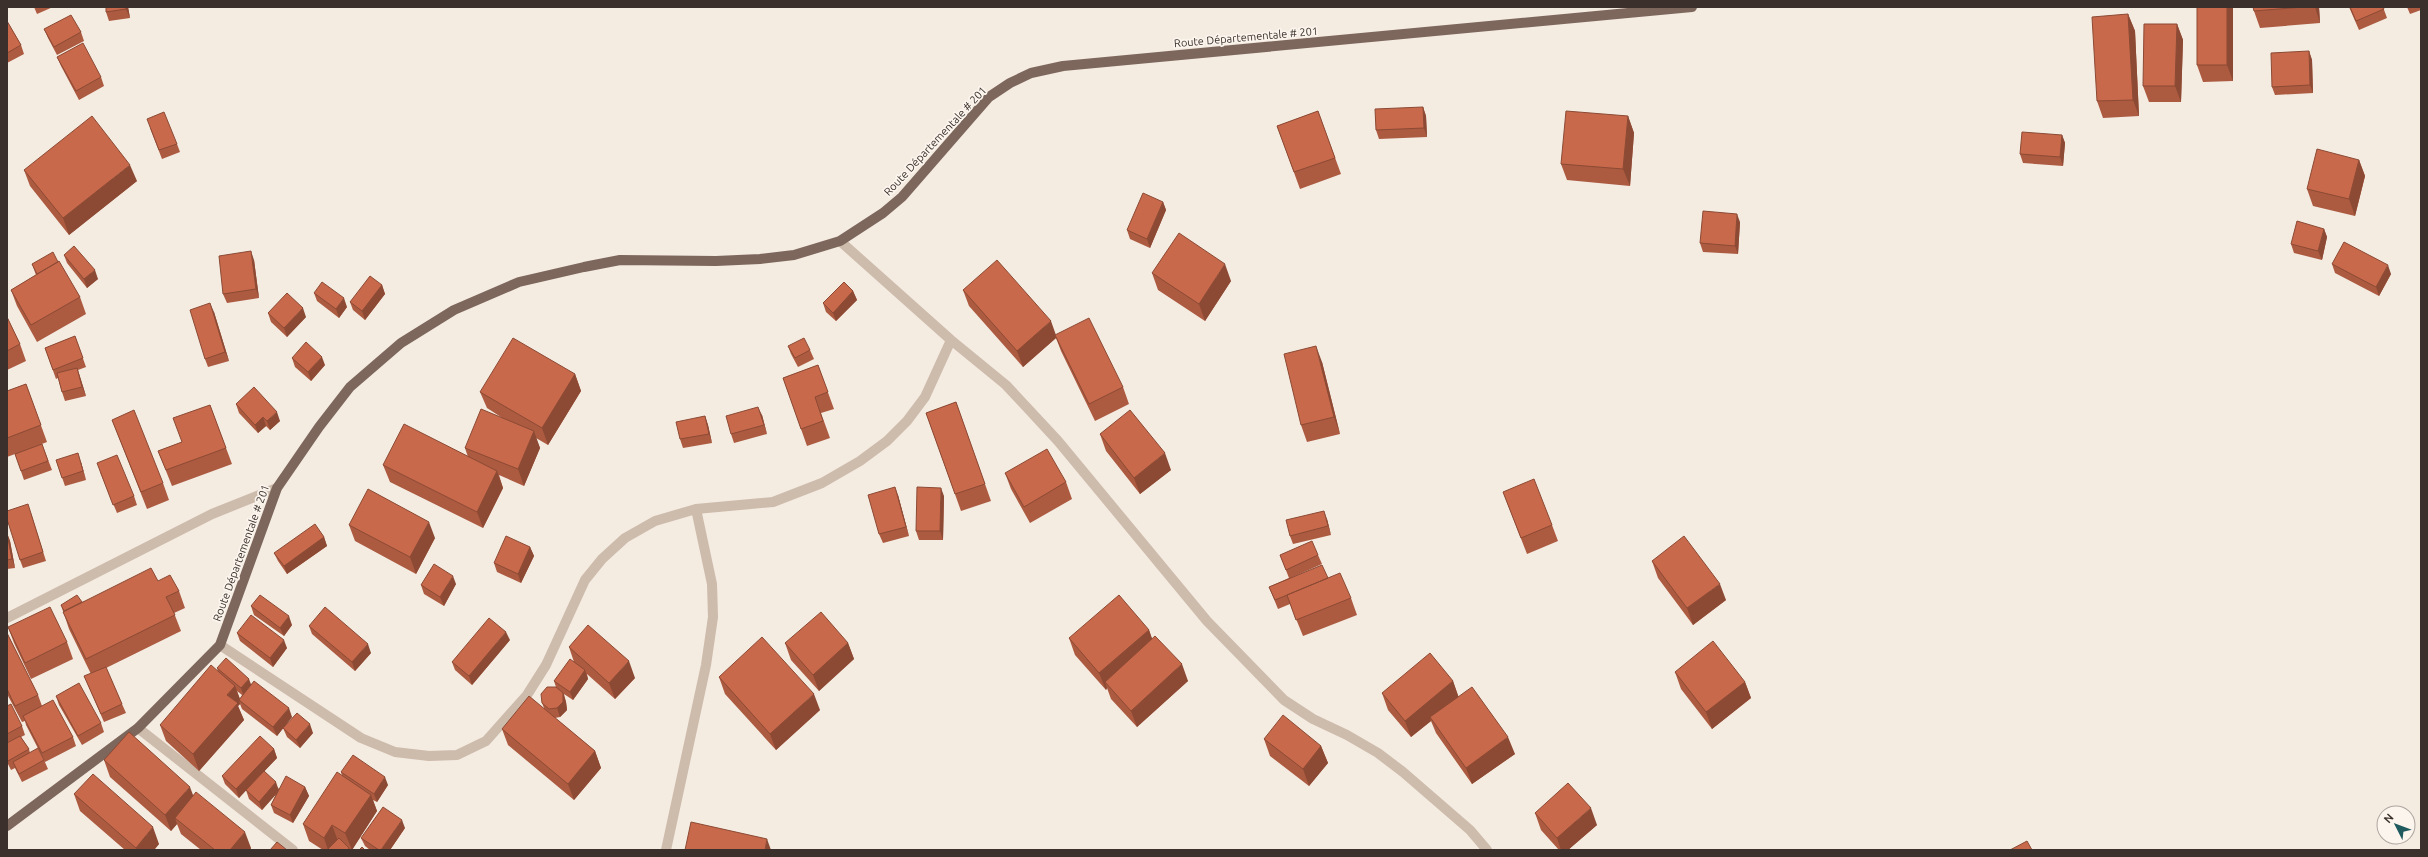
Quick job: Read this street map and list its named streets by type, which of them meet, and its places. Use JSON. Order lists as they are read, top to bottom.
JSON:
{
  "streets": {
    "main road": ["Route Départementale # 201"]
  },
  "north": "top left"
}
